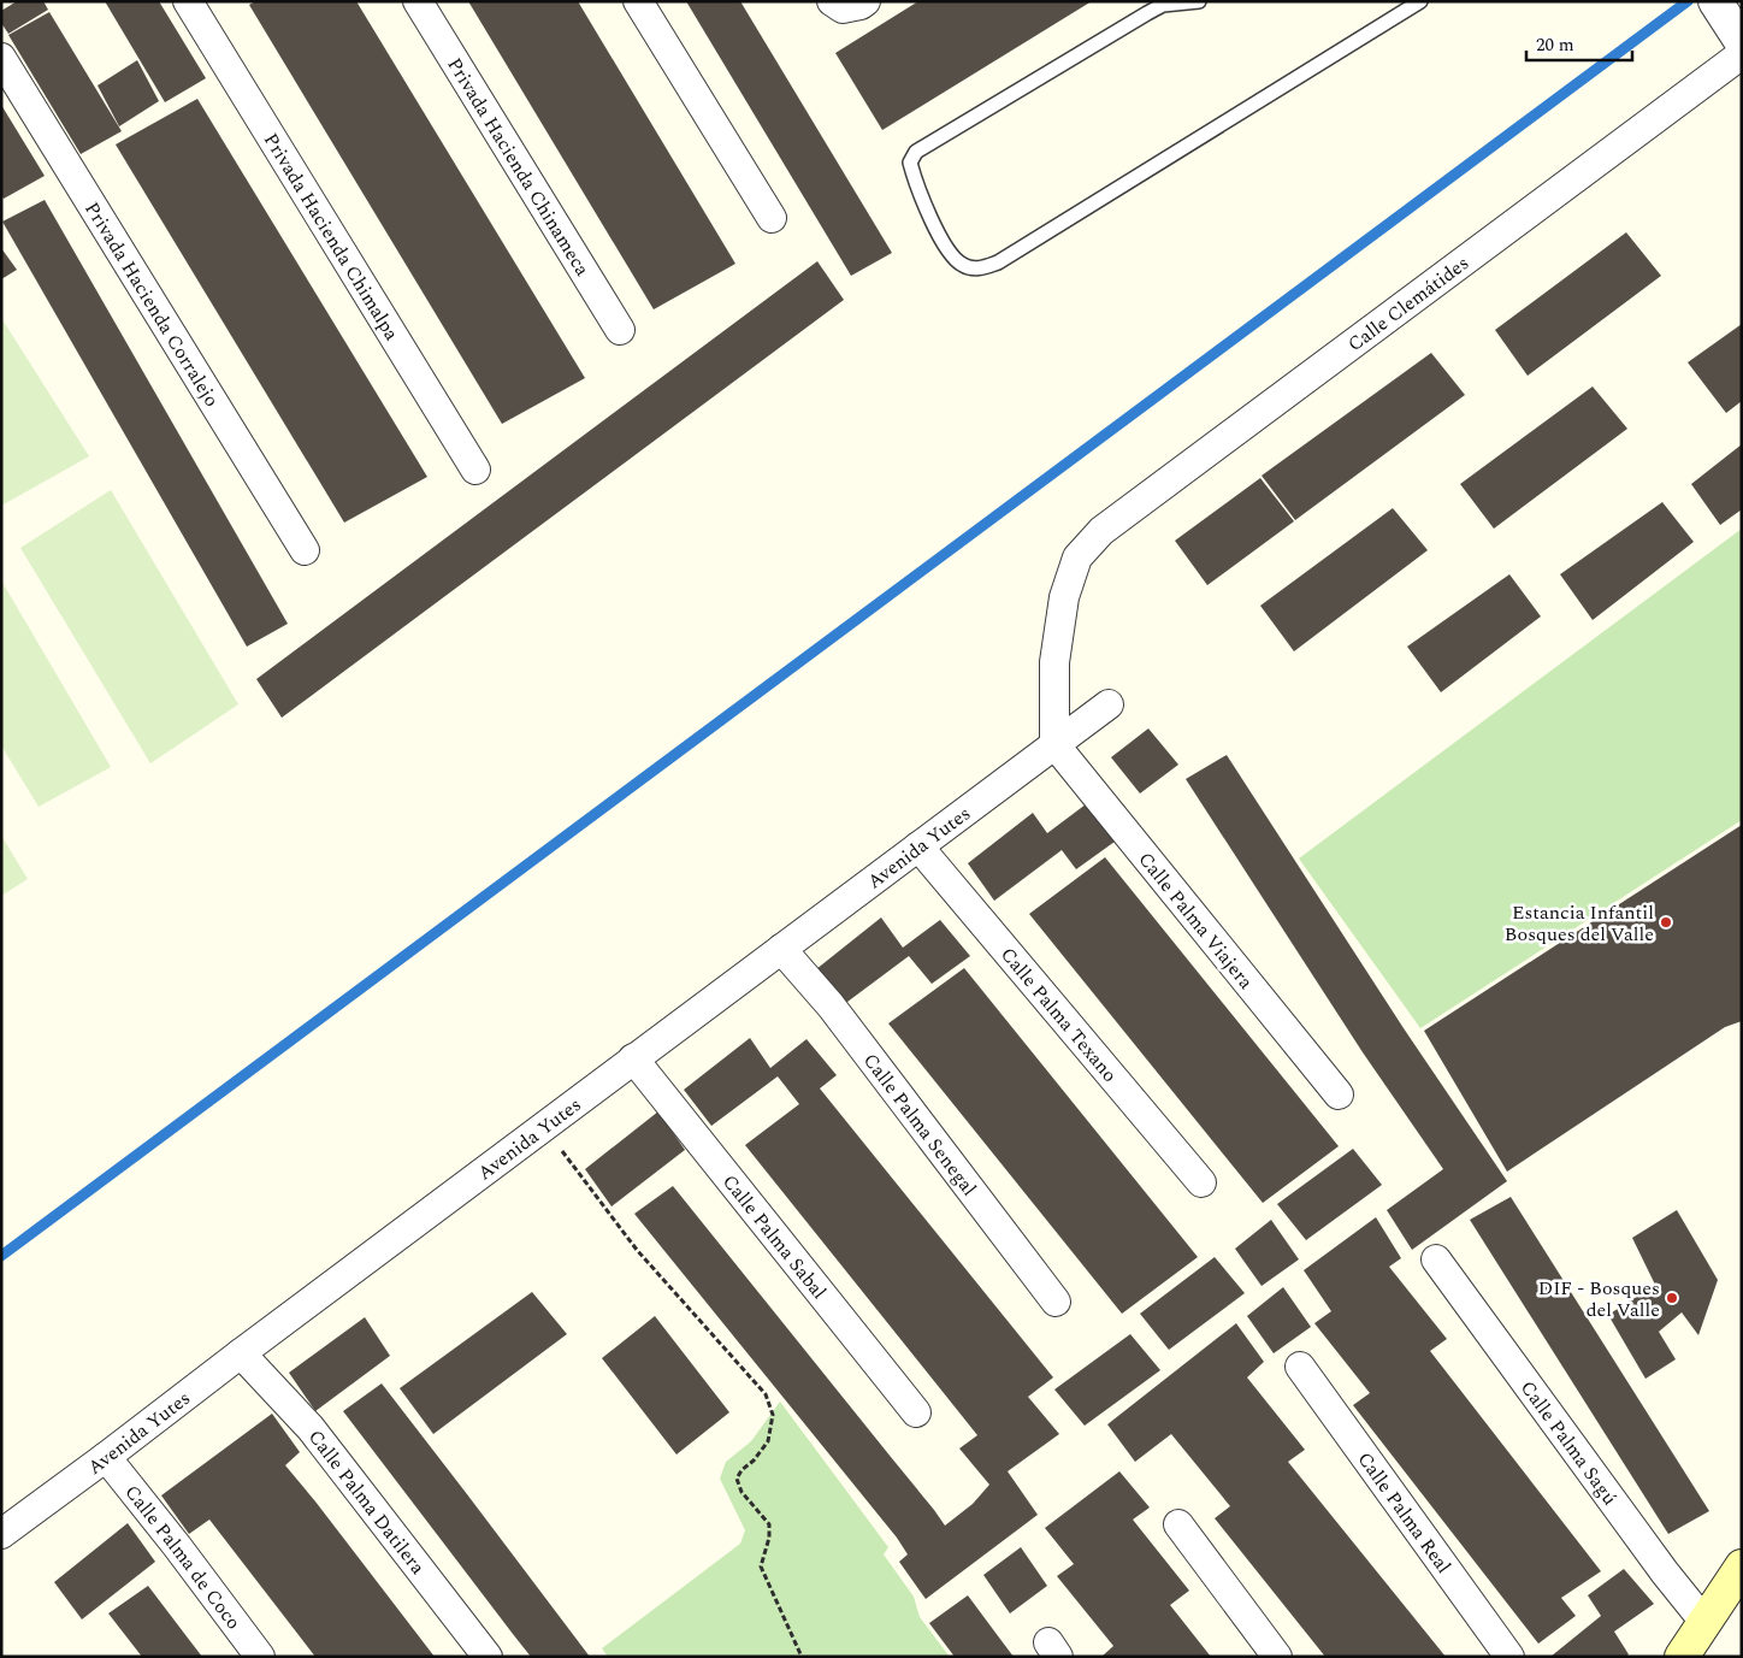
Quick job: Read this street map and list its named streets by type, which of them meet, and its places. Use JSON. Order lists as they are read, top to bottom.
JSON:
{
  "streets": {
    "street": [
      "Privada Hacienda Chinameca",
      "Privada Hacienda Chimalpa",
      "Privada Hacienda Corralejo",
      "Calle Clemátides",
      "Avenida Yutes",
      "Calle Palma Viajera",
      "Calle Palma Texano",
      "Calle Palma Senegal",
      "Calle Palma Sabal",
      "Calle Palma Sagú",
      "Calle Palma Datilera",
      "Calle Palma Real",
      "Calle Palma de Coco"
    ]
  },
  "crossings": [
    ["Calle Clemátides", "Avenida Yutes"],
    ["Calle Clemátides", "Calle Palma Viajera"],
    ["Avenida Yutes", "Calle Palma Viajera"],
    ["Avenida Yutes", "Calle Palma Texano"],
    ["Avenida Yutes", "Calle Palma Senegal"],
    ["Avenida Yutes", "Calle Palma Sabal"],
    ["Avenida Yutes", "Calle Palma Datilera"],
    ["Avenida Yutes", "Calle Palma de Coco"]
  ],
  "places": ["Estancia Infantil Bosques del Valle", "DIF - Bosques del Valle"],
  "scale_bar": "20 m"
}
